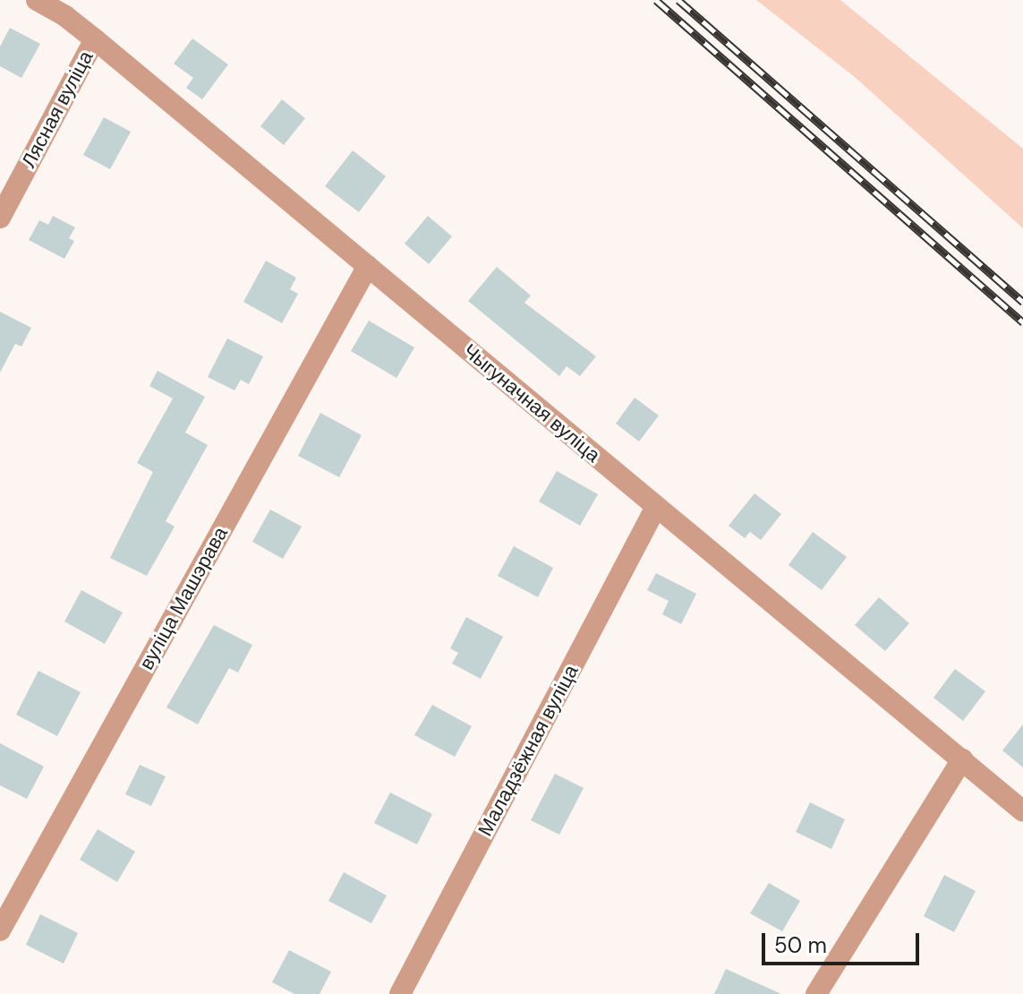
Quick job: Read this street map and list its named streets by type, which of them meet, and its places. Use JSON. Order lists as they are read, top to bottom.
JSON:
{
  "streets": {
    "street": [
      "Лясная вуліца",
      "Чыгуначная вуліца",
      "вуліца Машэрава",
      "Маладзёжная вуліца"
    ]
  },
  "crossings": [
    ["Лясная вуліца", "Чыгуначная вуліца"],
    ["Чыгуначная вуліца", "вуліца Машэрава"],
    ["Чыгуначная вуліца", "Маладзёжная вуліца"]
  ],
  "scale_bar": "50 m"
}
